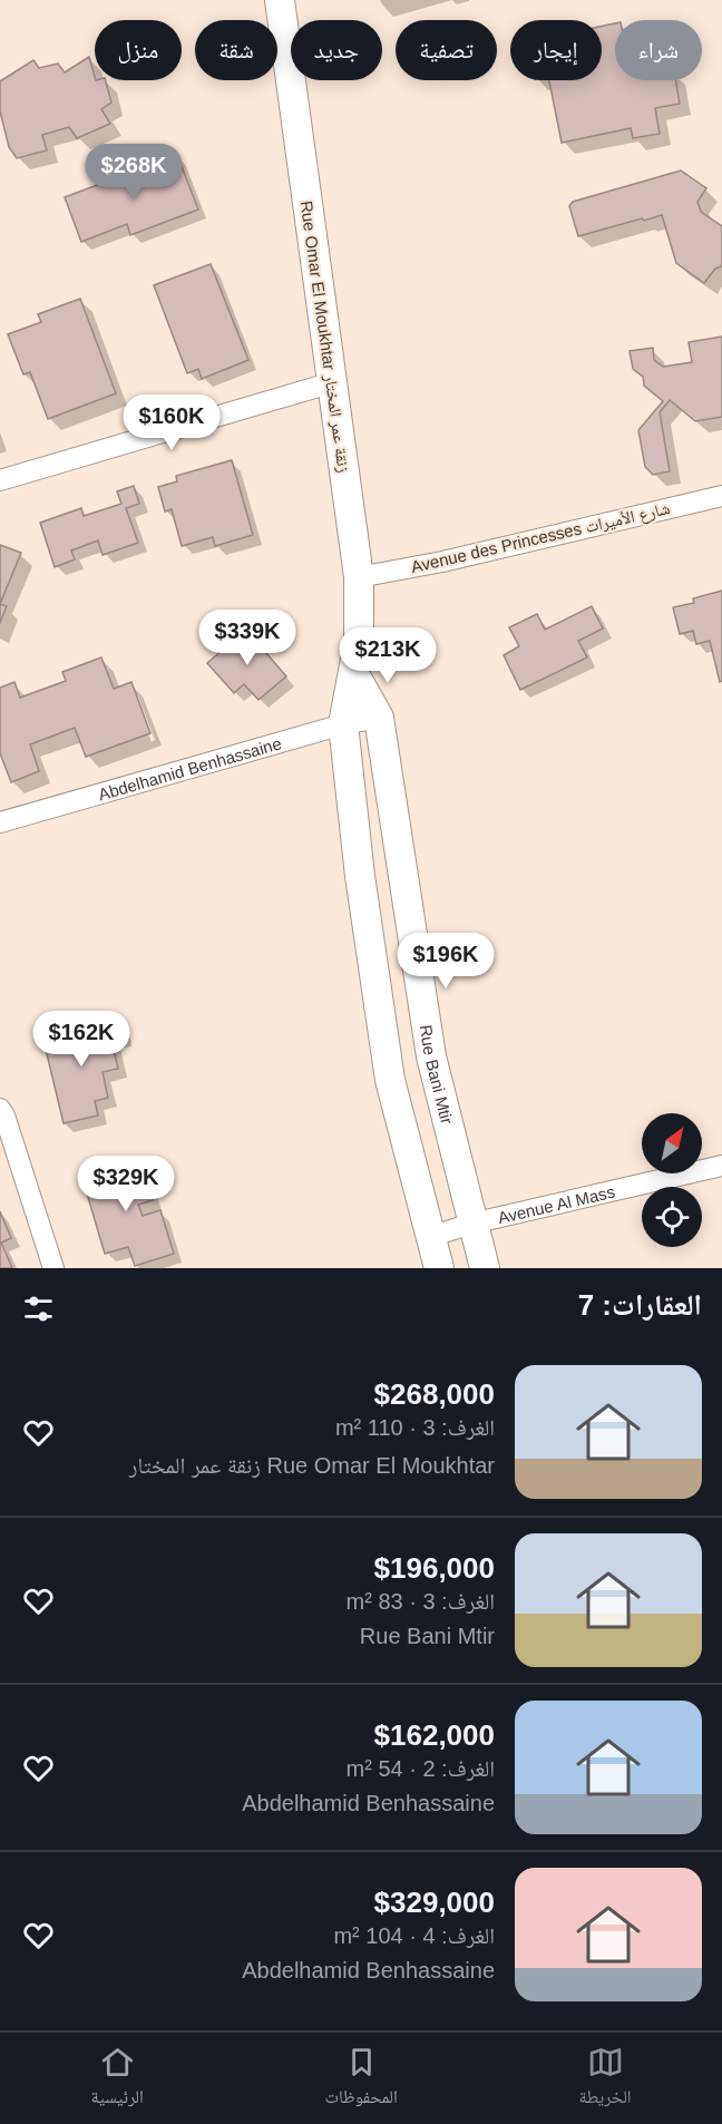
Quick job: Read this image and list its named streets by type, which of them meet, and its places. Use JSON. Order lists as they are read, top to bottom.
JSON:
{
  "streets": {
    "street": [
      "Rue Omar El Moukhtar زنقة عمر المختار",
      "Avenue des Princesses شارع الأميرات",
      "Abdelhamid Benhassaine",
      "Rue Bani Mtir",
      "Avenue Al Mass"
    ]
  },
  "crossings": [
    ["Rue Omar El Moukhtar زنقة عمر المختار", "Avenue des Princesses شارع الأميرات"],
    ["Rue Omar El Moukhtar زنقة عمر المختار", "Abdelhamid Benhassaine"],
    ["Abdelhamid Benhassaine", "Rue Bani Mtir"],
    ["Rue Bani Mtir", "Avenue Al Mass"]
  ],
  "north": "top right",
  "page": {
    "chip": [
      "شراء",
      "إيجار",
      "تصفية",
      "جديد",
      "شقة",
      "منزل"
    ],
    "price": [
      "$268K",
      "$160K",
      "$339K",
      "$213K",
      "$196K",
      "$162K",
      "$329K"
    ],
    "heading": "العقارات: 7",
    "list": [
      {
        "name": "$268,000",
        "note": "الغرف: 3 · 110 m² · Rue Omar El Moukhtar زنقة عمر المختار"
      },
      {
        "name": "$196,000",
        "note": "الغرف: 3 · 83 m² · Rue Bani Mtir"
      },
      {
        "name": "$162,000",
        "note": "الغرف: 2 · 54 m² · Abdelhamid Benhassaine"
      },
      {
        "name": "$329,000",
        "note": "الغرف: 4 · 104 m² · Abdelhamid Benhassaine"
      }
    ],
    "tabs": ["الخريطة", "المحفوظات", "الرئيسية"]
  }
}
